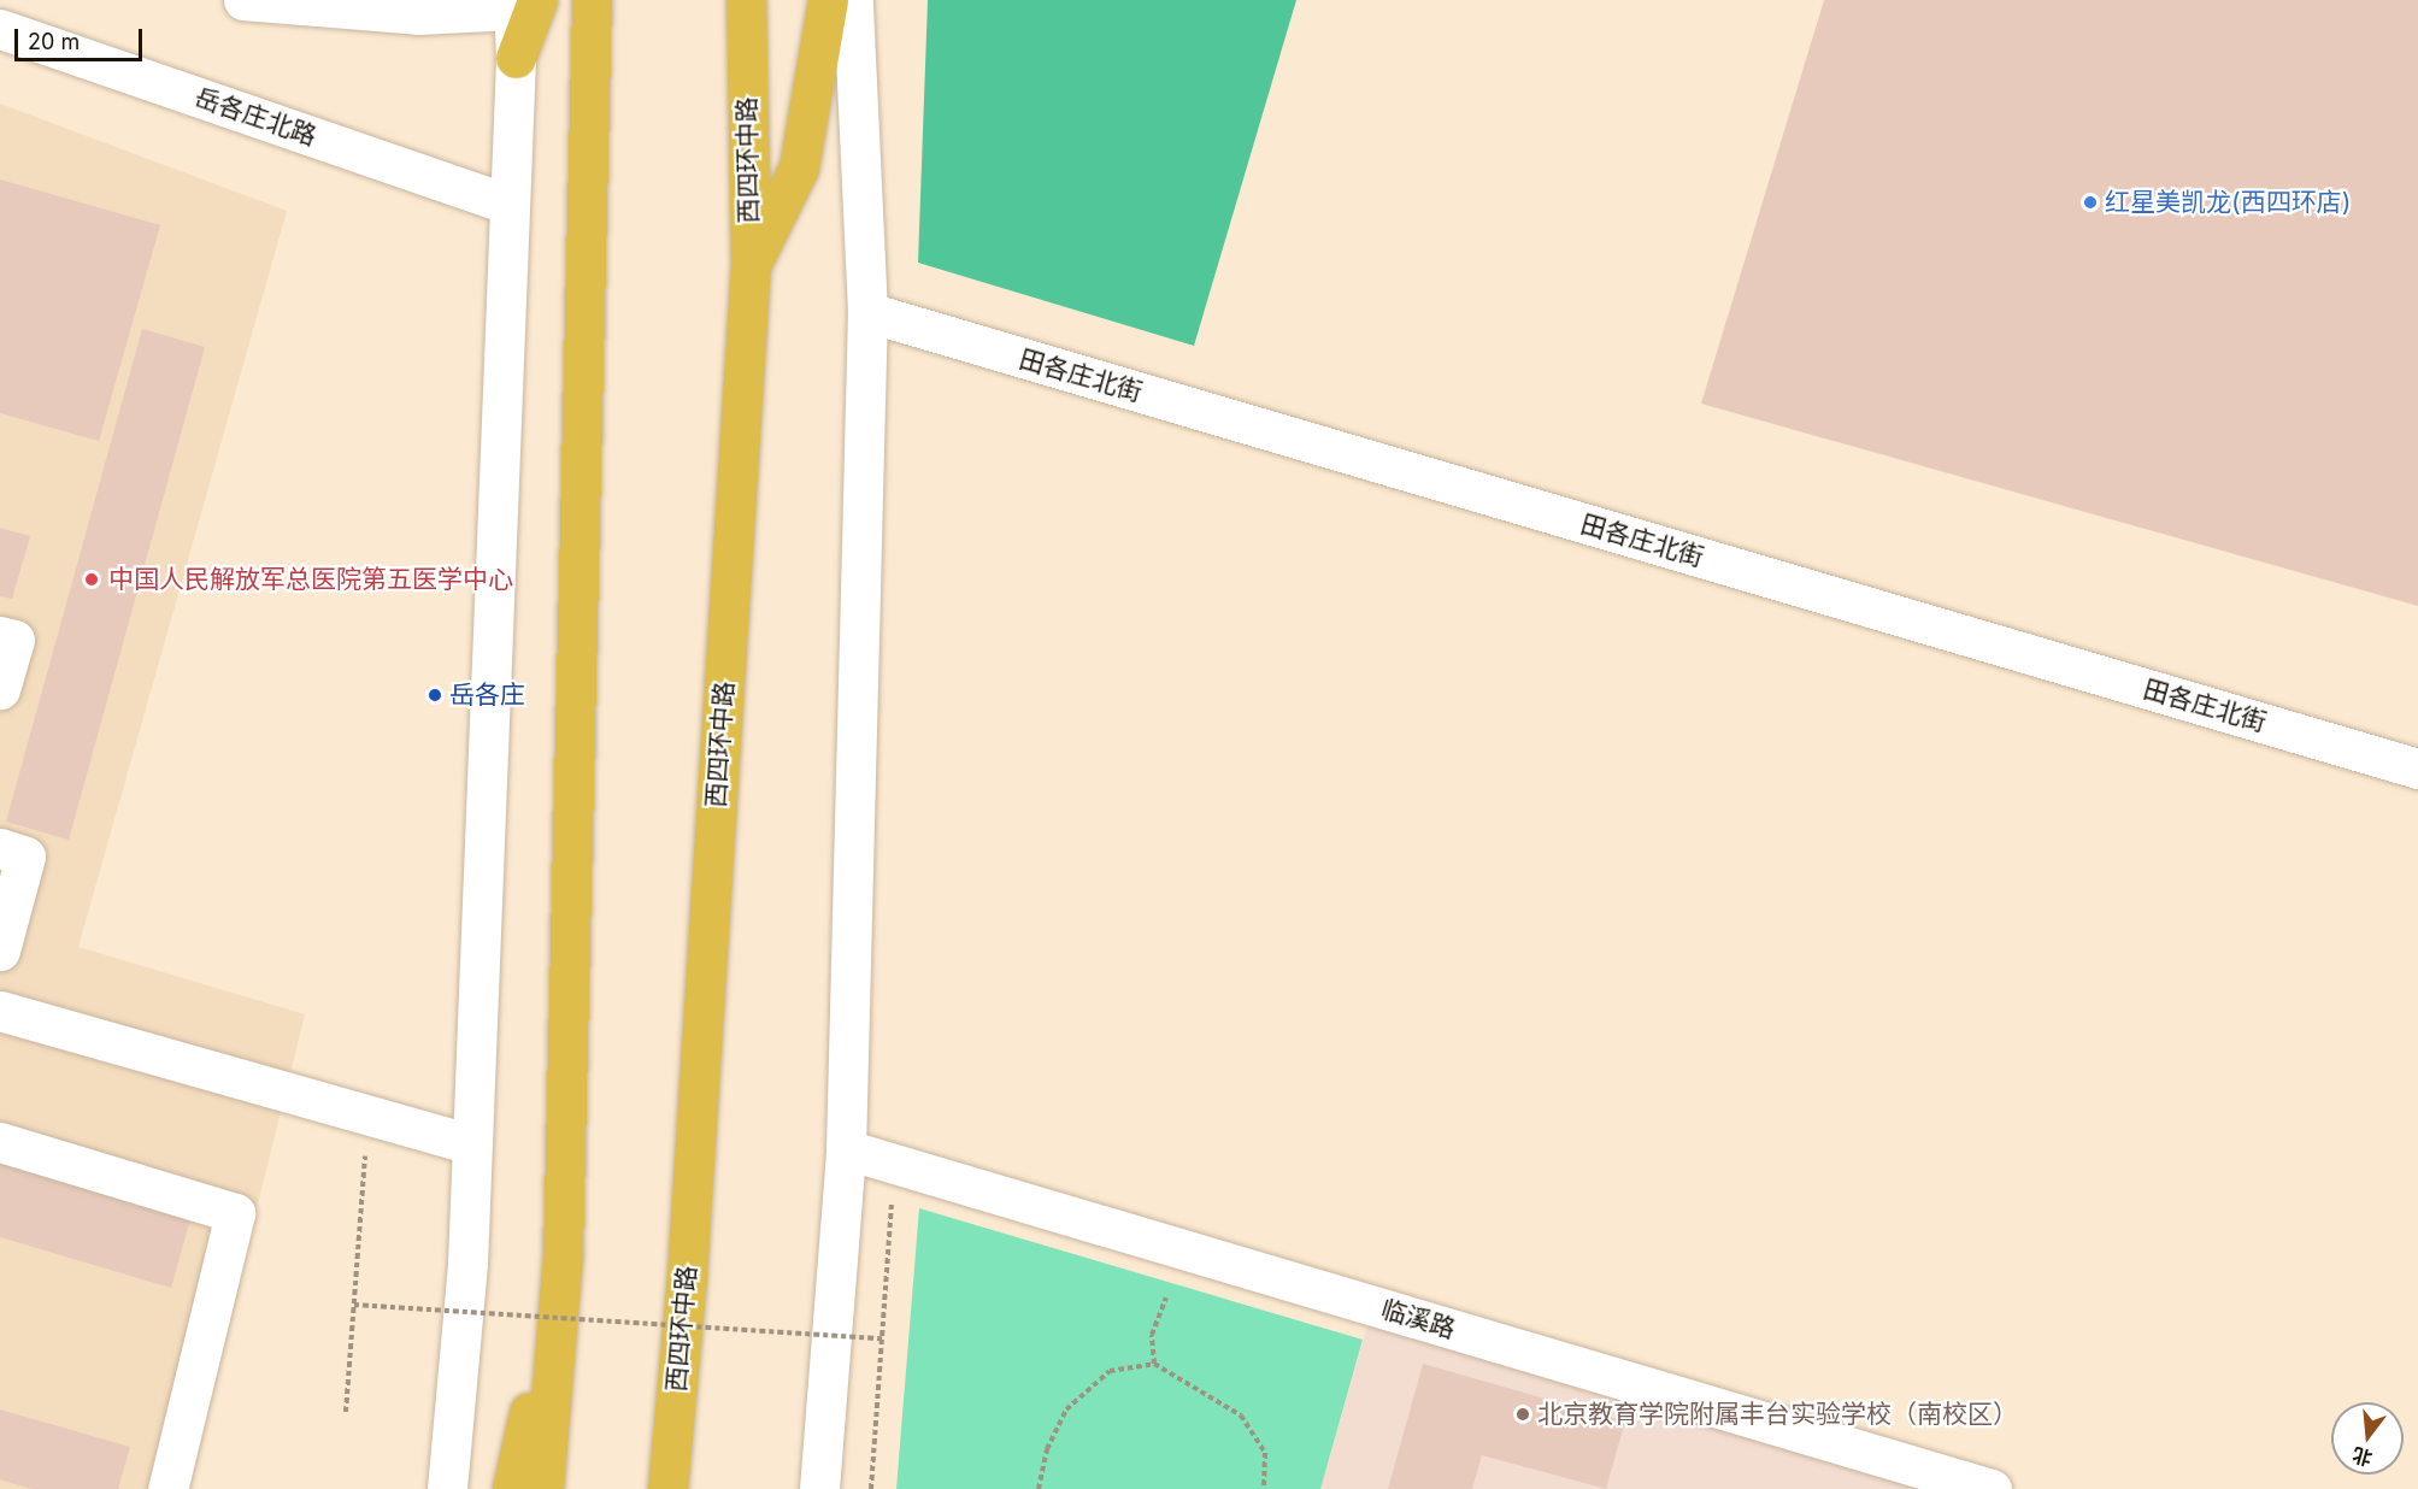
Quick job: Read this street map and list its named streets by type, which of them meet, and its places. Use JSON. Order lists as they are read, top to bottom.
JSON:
{
  "streets": {
    "highway": ["西四环中路"],
    "street": ["岳各庄北路", "田各庄北街", "临溪路"]
  },
  "places": [
    "红星美凯龙(西四环店)",
    "中国人民解放军总医院第五医学中心",
    "岳各庄",
    "北京教育学院附属丰台实验学校（南校区）"
  ],
  "scale_bar": "20 m",
  "north": "bottom"
}
